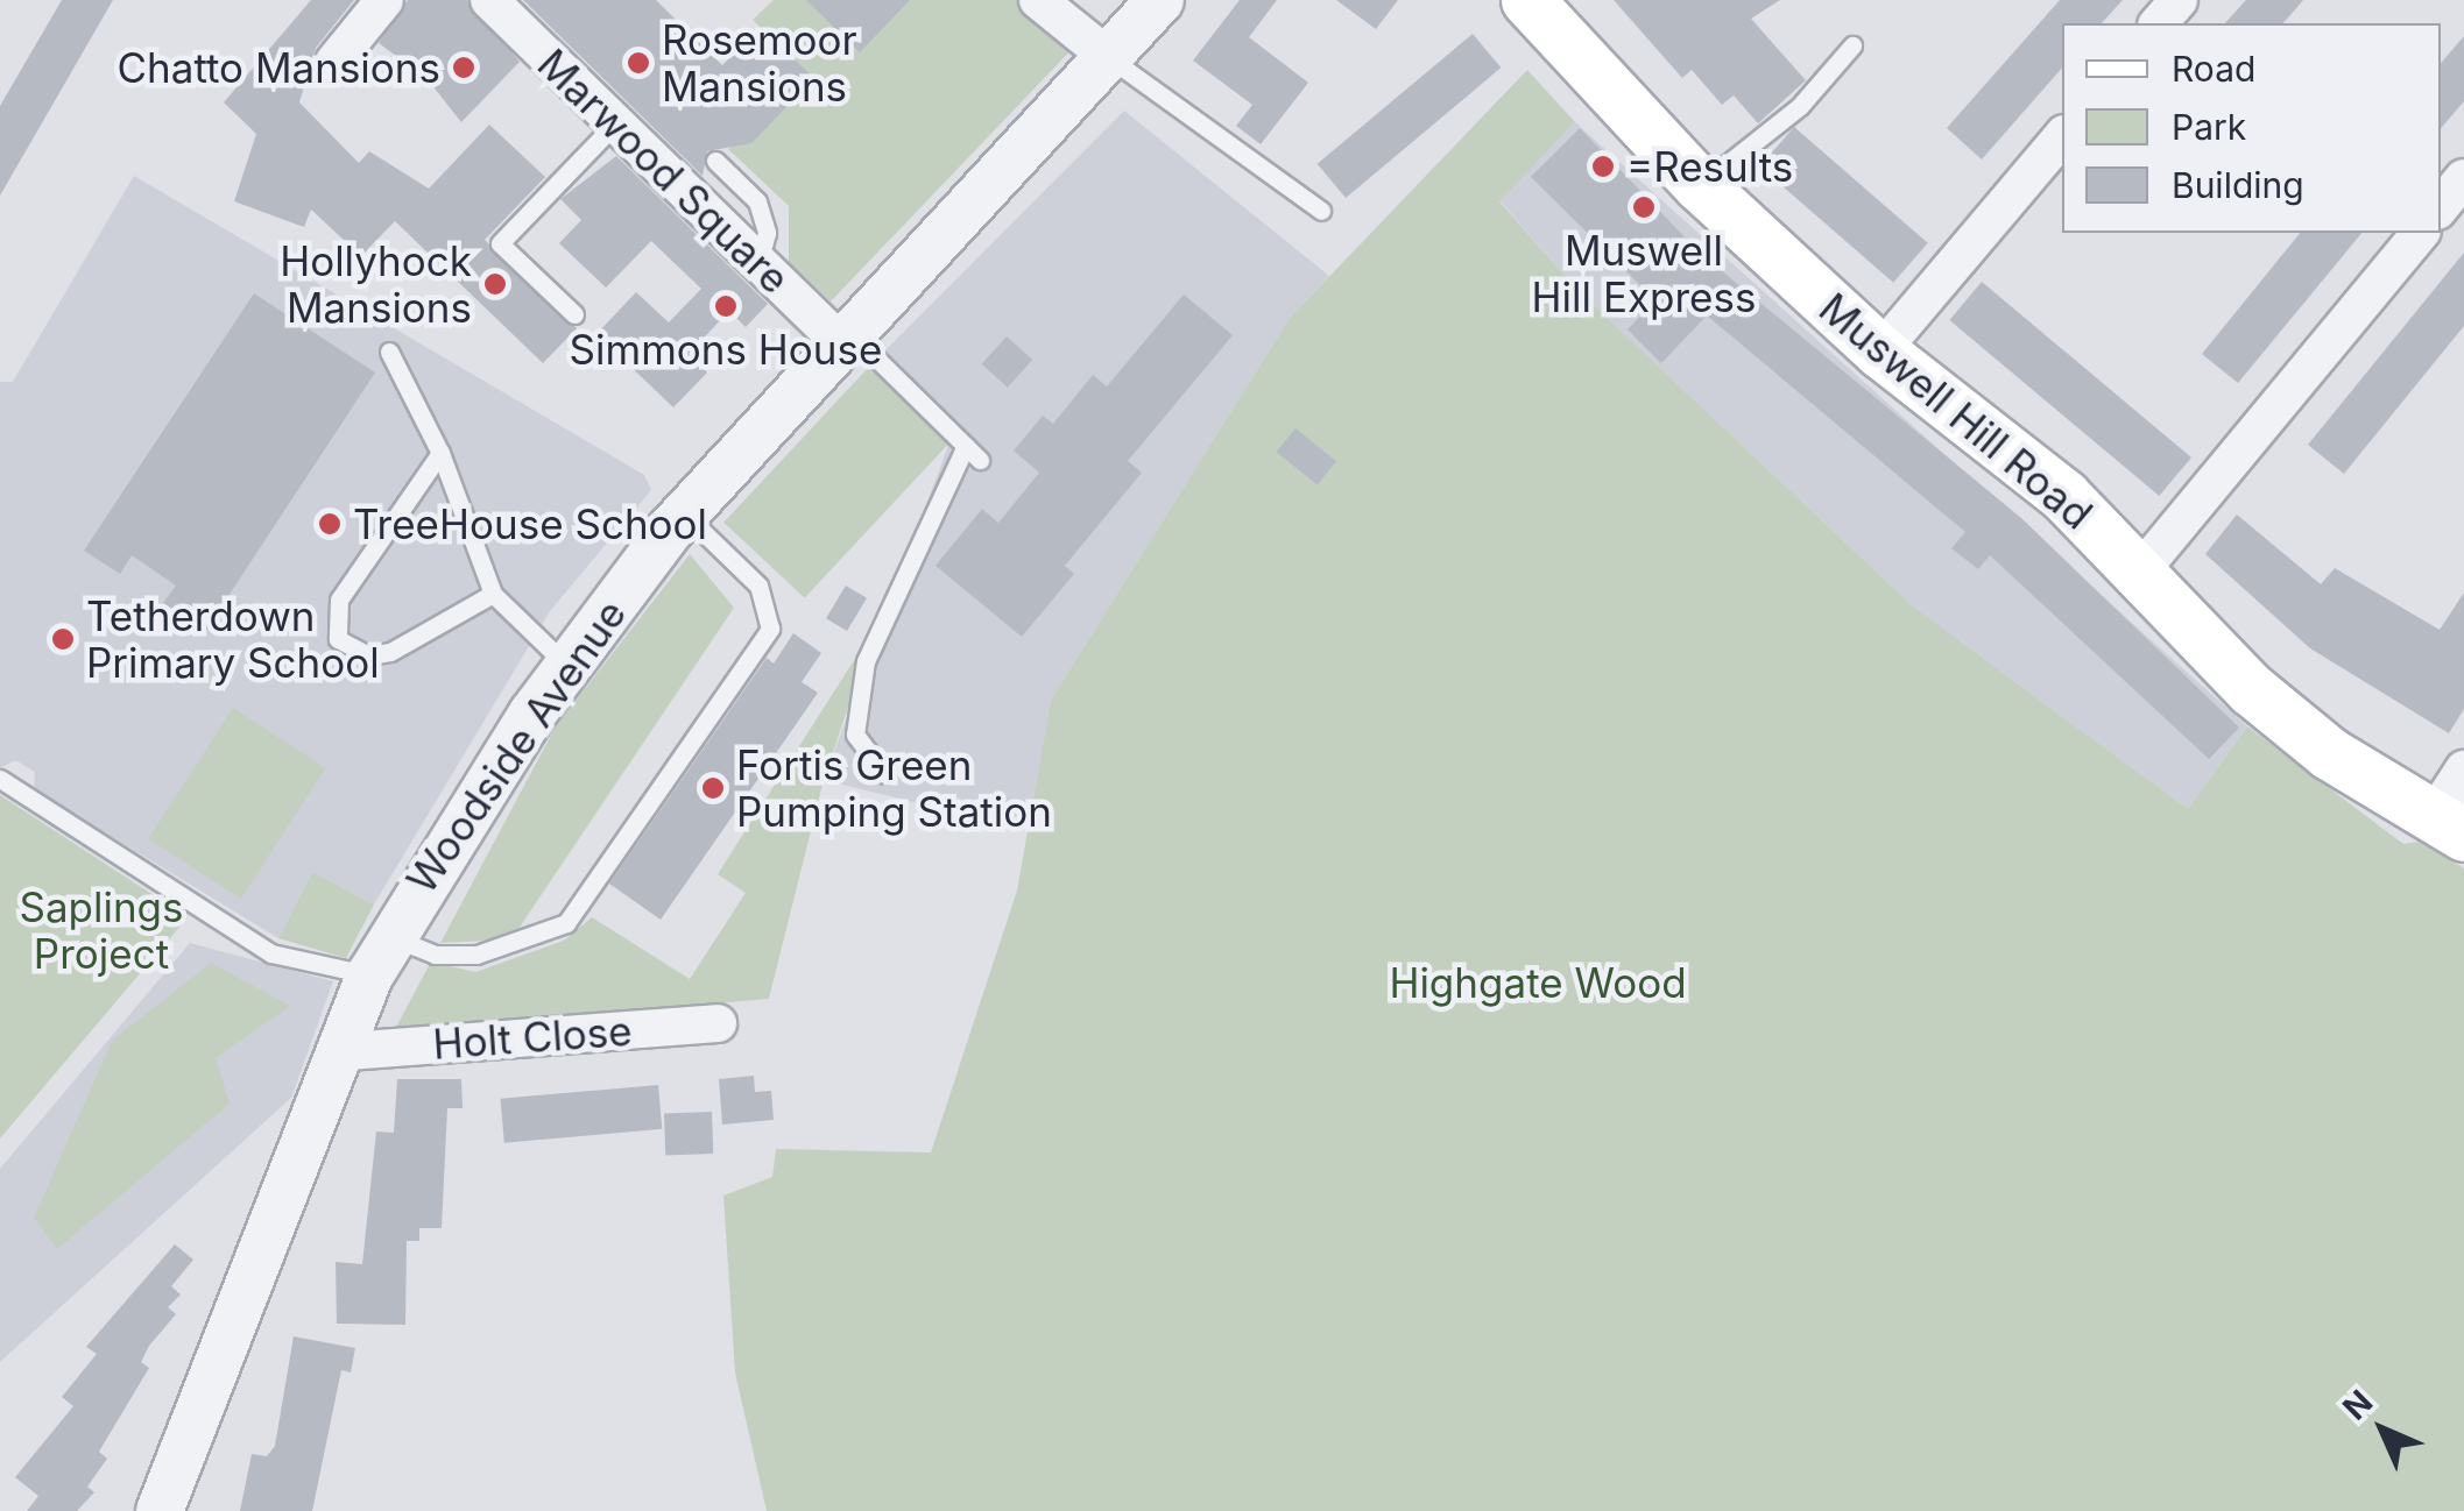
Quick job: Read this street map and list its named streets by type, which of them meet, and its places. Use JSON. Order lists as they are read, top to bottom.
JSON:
{
  "streets": {
    "main road": ["Muswell Hill Road"],
    "street": ["Marwood Square", "Woodside Avenue", "Holt Close"]
  },
  "crossings": [
    ["Marwood Square", "Woodside Avenue"],
    ["Woodside Avenue", "Holt Close"]
  ],
  "parks": ["Saplings Project", "Highgate Wood"],
  "places": [
    "Rosemoor Mansions",
    "Chatto Mansions",
    "=Results",
    "Muswell Hill Express",
    "Hollyhock Mansions",
    "Simmons House",
    "TreeHouse School",
    "Tetherdown Primary School",
    "Fortis Green Pumping Station"
  ],
  "legend": ["Road", "Park", "Building"],
  "north": "top left"
}
